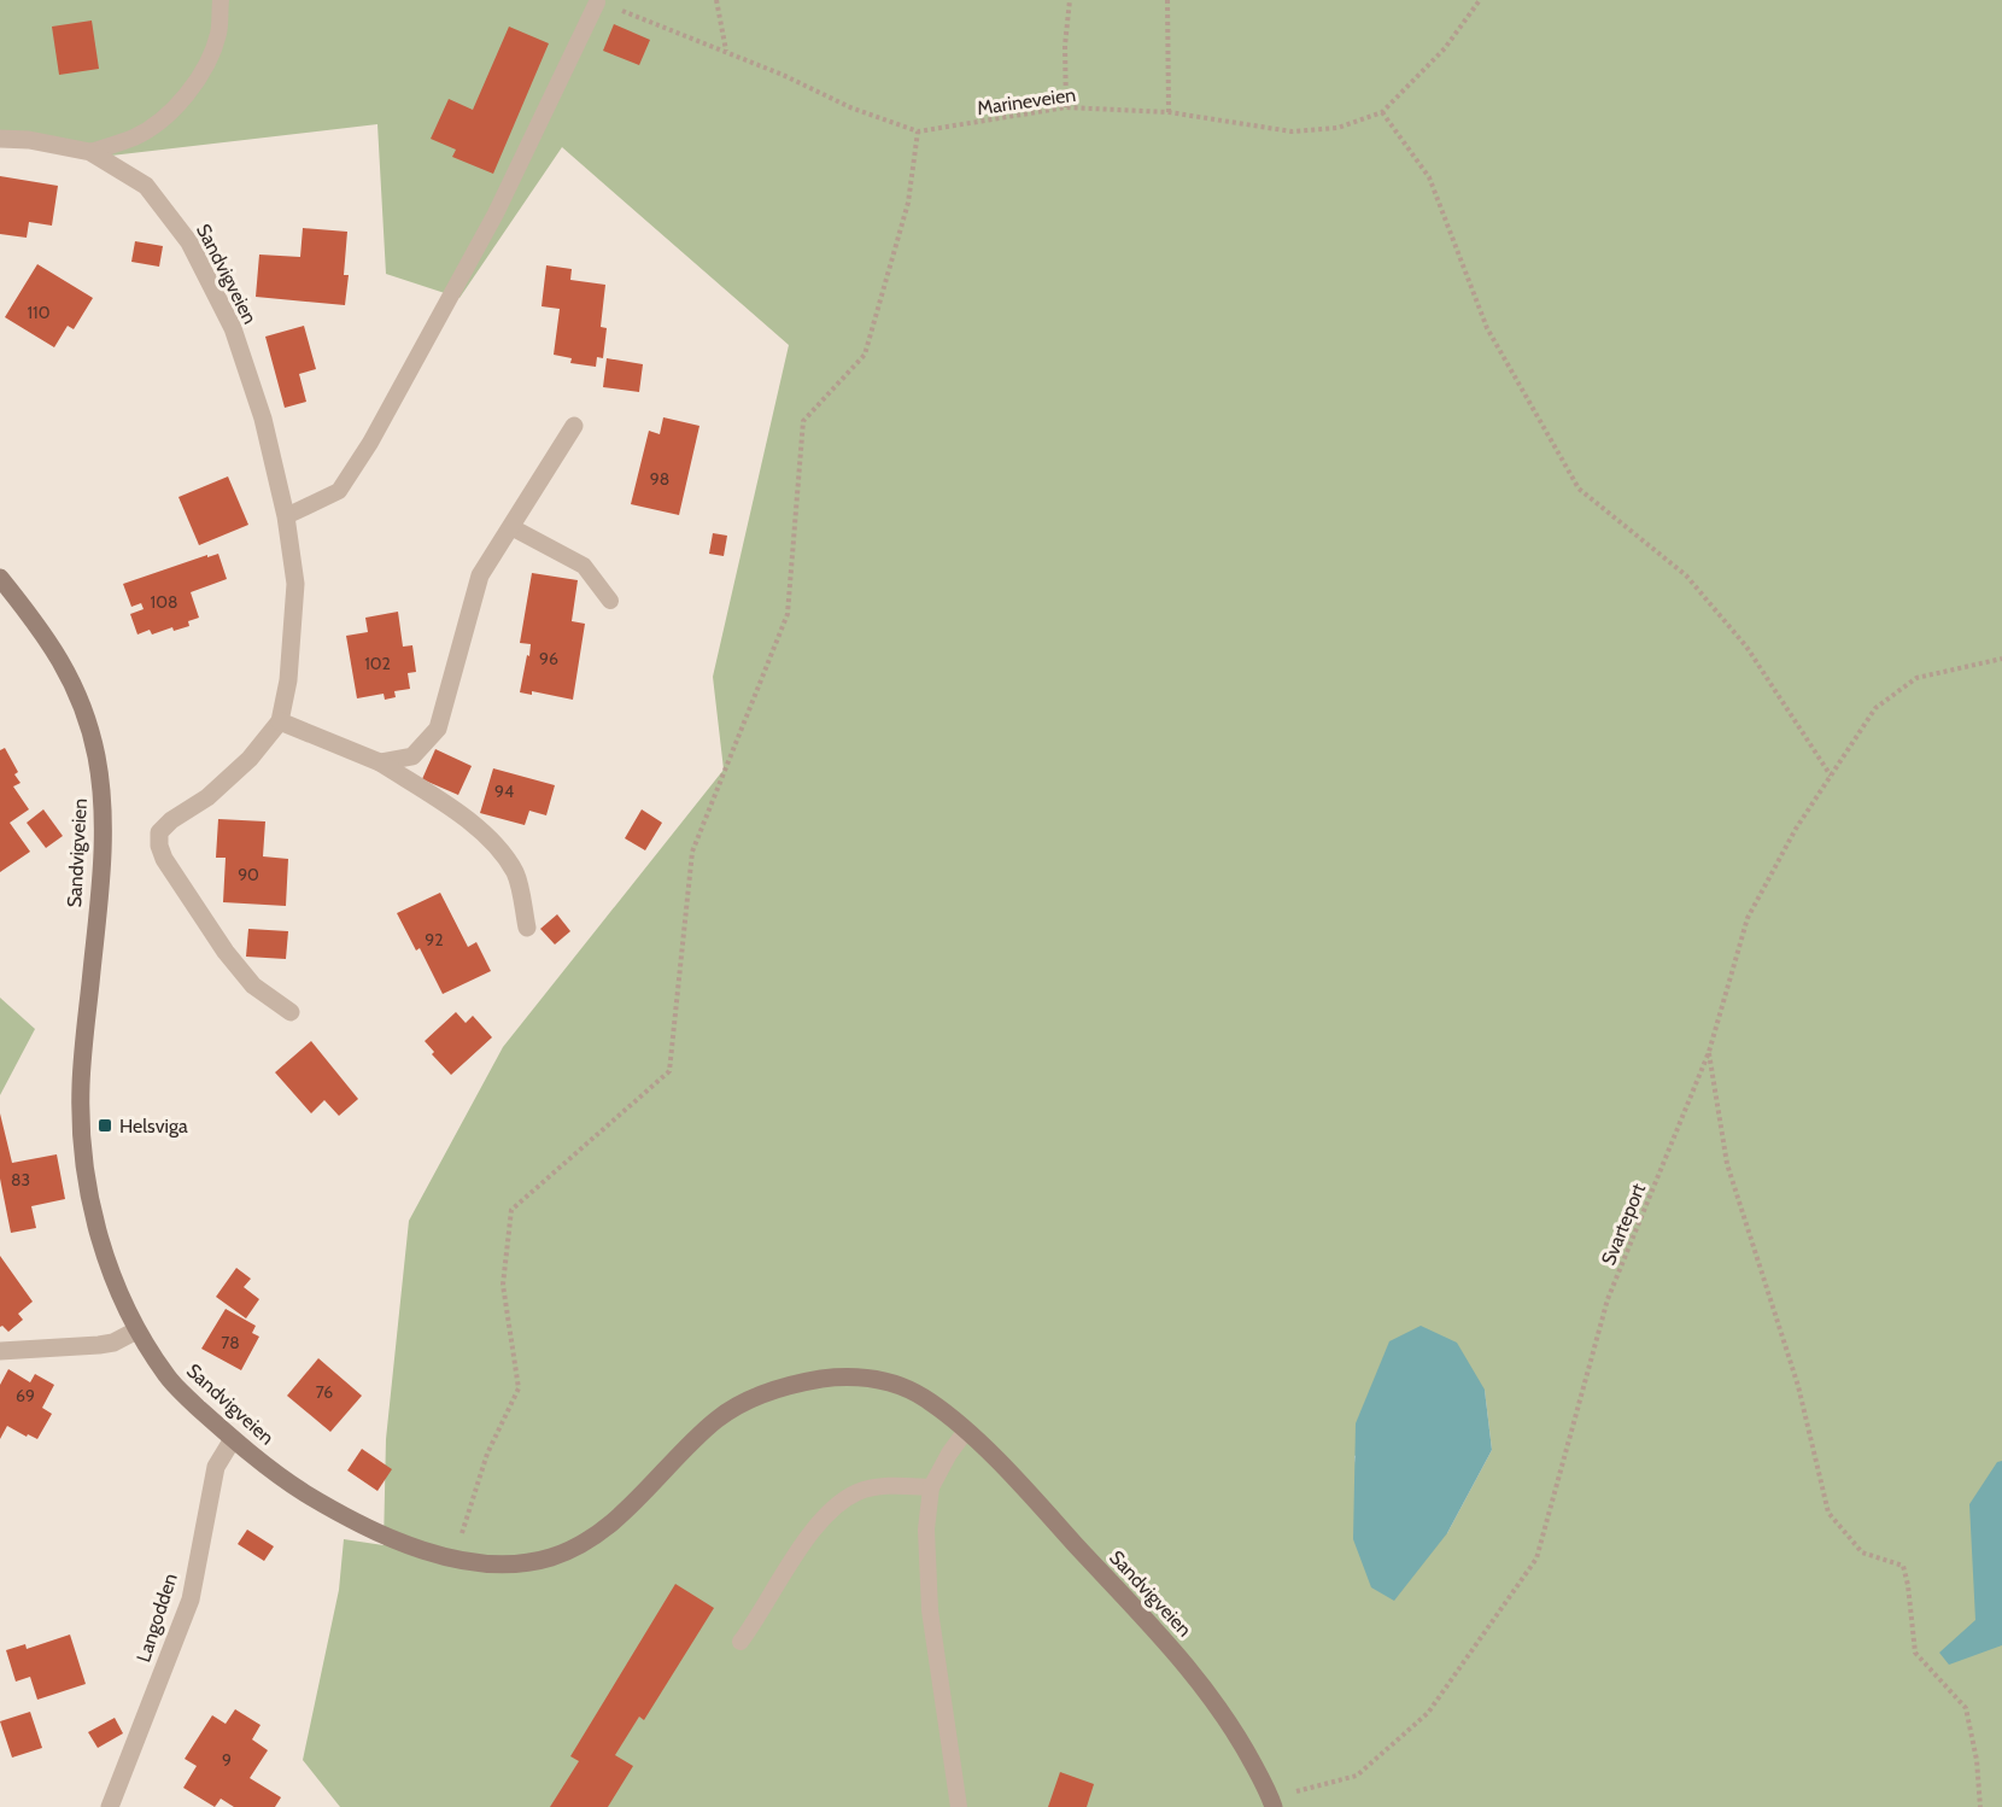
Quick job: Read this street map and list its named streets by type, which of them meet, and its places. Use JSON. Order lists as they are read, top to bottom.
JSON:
{
  "streets": {
    "main road": ["Sandvigveien"],
    "street": ["Langodden"],
    "path": ["Marineveien", "Svarteport"]
  },
  "crossings": [
    ["Sandvigveien", "Svarteport"],
    ["Sandvigveien", "Langodden"]
  ],
  "places": {
    "transit": ["Helsviga"]
  },
  "house_numbers": [
    "110",
    "98",
    "108",
    "96",
    "102",
    "94",
    "90",
    "92",
    "83",
    "78",
    "76",
    "69",
    "9"
  ]
}
